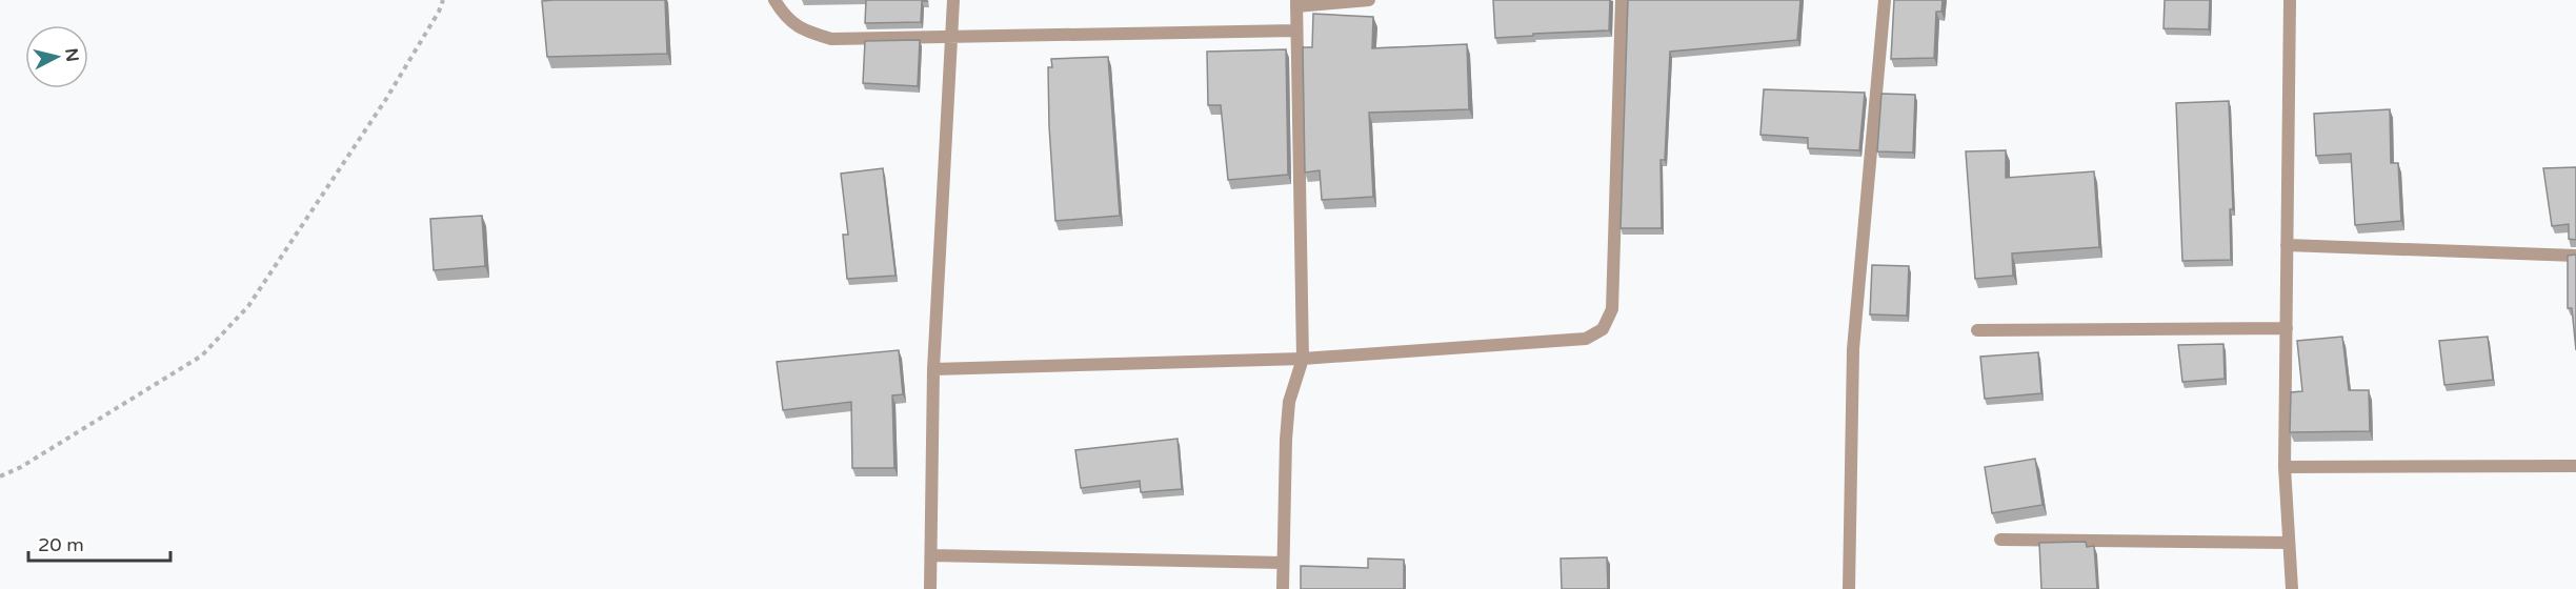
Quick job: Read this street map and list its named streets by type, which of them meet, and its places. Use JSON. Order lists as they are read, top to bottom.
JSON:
{
  "scale_bar": "20 m",
  "north": "right"
}
